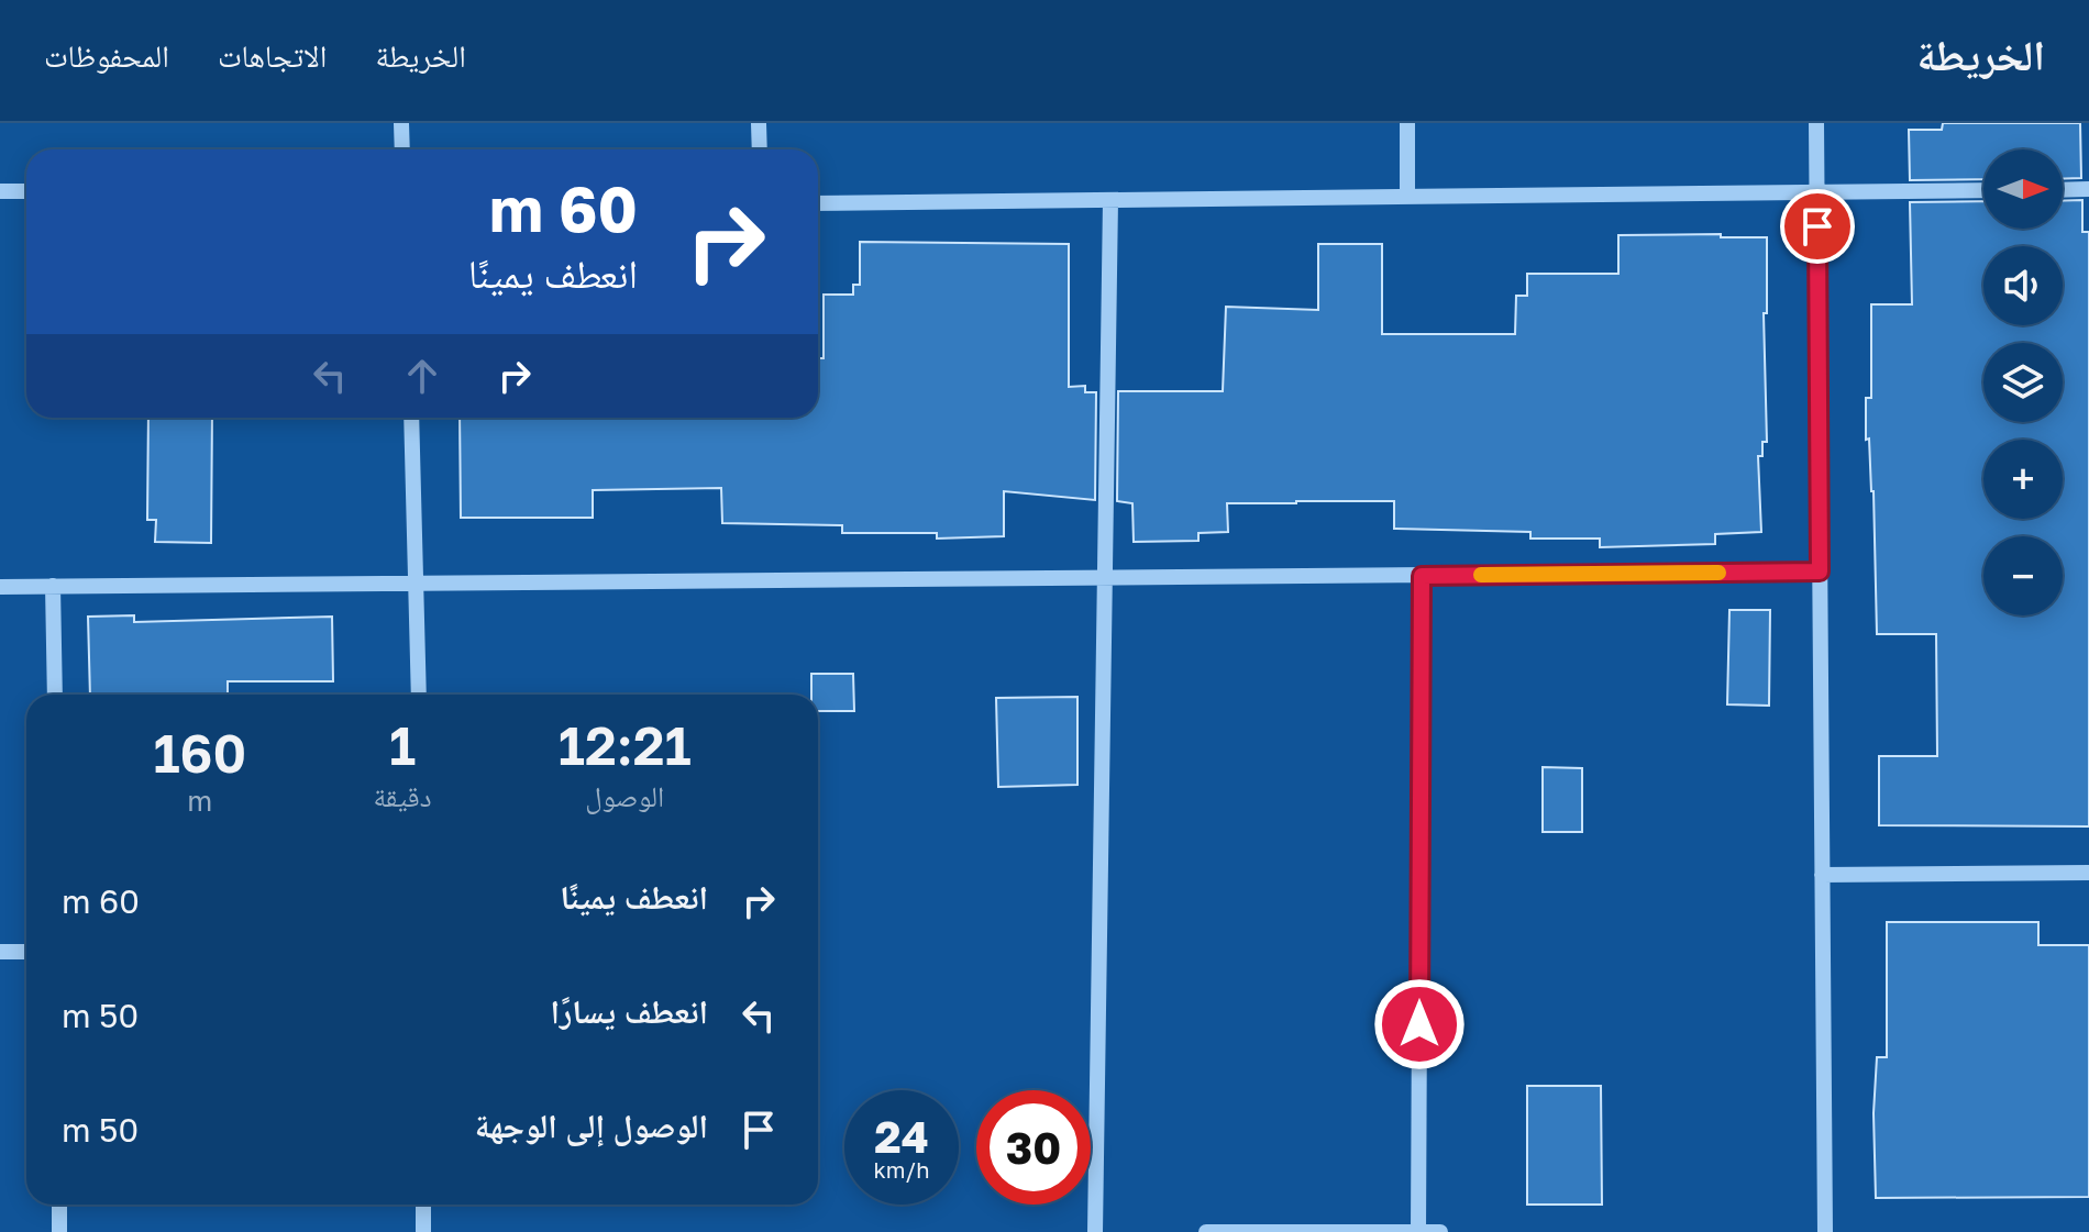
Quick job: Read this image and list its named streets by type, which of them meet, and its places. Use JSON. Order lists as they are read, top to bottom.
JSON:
{
  "north": "right",
  "page": {
    "header": "الخريطة",
    "nav": ["الخريطة", "الاتجاهات", "المحفوظات"],
    "map_buttons": ["+", "−"],
    "turn": ["60 m", "انعطف يمينًا"],
    "eta": [
      "12:21",
      "الوصول",
      "1",
      "دقيقة",
      "160",
      "m"
    ],
    "list": [
      {
        "name": "انعطف يمينًا",
        "value": "60 m"
      },
      {
        "name": "انعطف يسارًا",
        "value": "50 m"
      },
      {
        "name": "الوصول إلى الوجهة",
        "value": "50 m"
      }
    ],
    "speed": "24 km/h",
    "limit": "30"
  }
}
